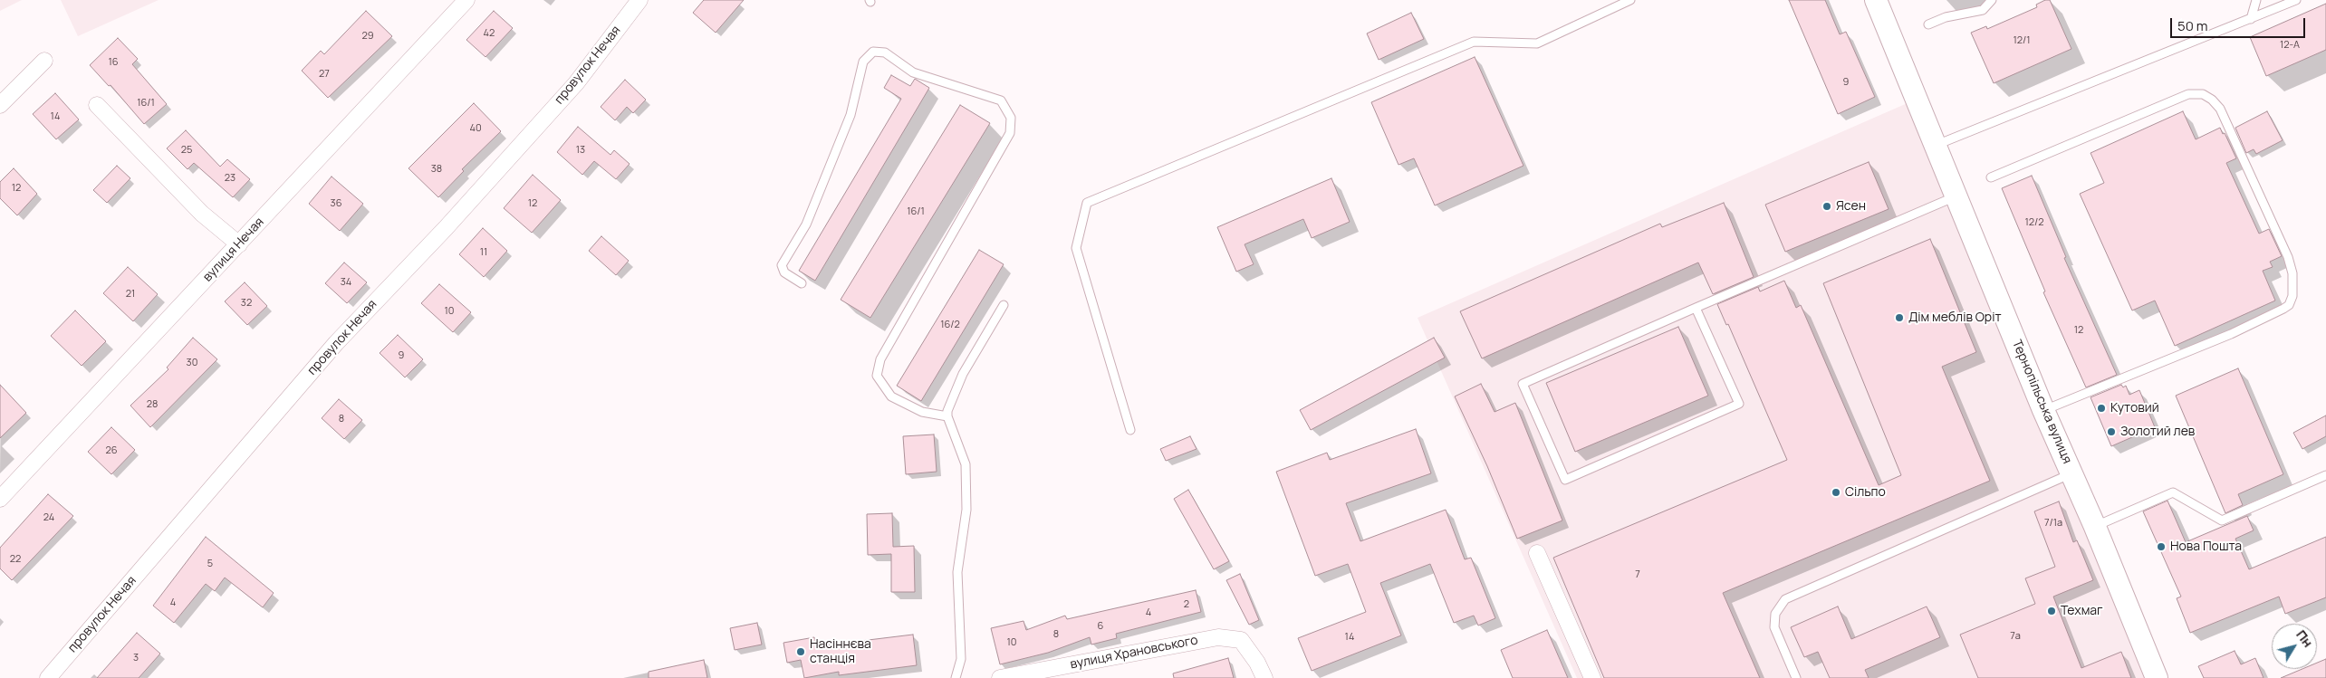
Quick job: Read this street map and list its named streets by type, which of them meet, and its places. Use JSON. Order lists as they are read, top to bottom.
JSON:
{
  "streets": {
    "main road": ["Тернопільська вулиця"],
    "street": ["провулок Нечая", "вулиця Нечая", "вулиця Храновського"]
  },
  "places": [
    "Ясен",
    "Дім меблів Оріт",
    "Кутовий",
    "Золотий лев",
    "Сільпо",
    "Нова Пошта",
    "Техмаг",
    "Насіннєва станція"
  ],
  "house_numbers": [
    "42",
    "29",
    "12/1",
    "12-А",
    "16",
    "27",
    "9",
    "16/1",
    "14",
    "40",
    "25",
    "13",
    "38",
    "23",
    "12",
    "36",
    "12",
    "16/1",
    "12/2",
    "11",
    "34",
    "21",
    "32",
    "10",
    "16/2",
    "12",
    "9",
    "30",
    "28",
    "8",
    "26",
    "24",
    "7/1а",
    "22",
    "5",
    "7",
    "4",
    "2",
    "4",
    "6",
    "8",
    "7а",
    "14",
    "10",
    "3"
  ],
  "scale_bar": "50 m",
  "north": "top right"
}
